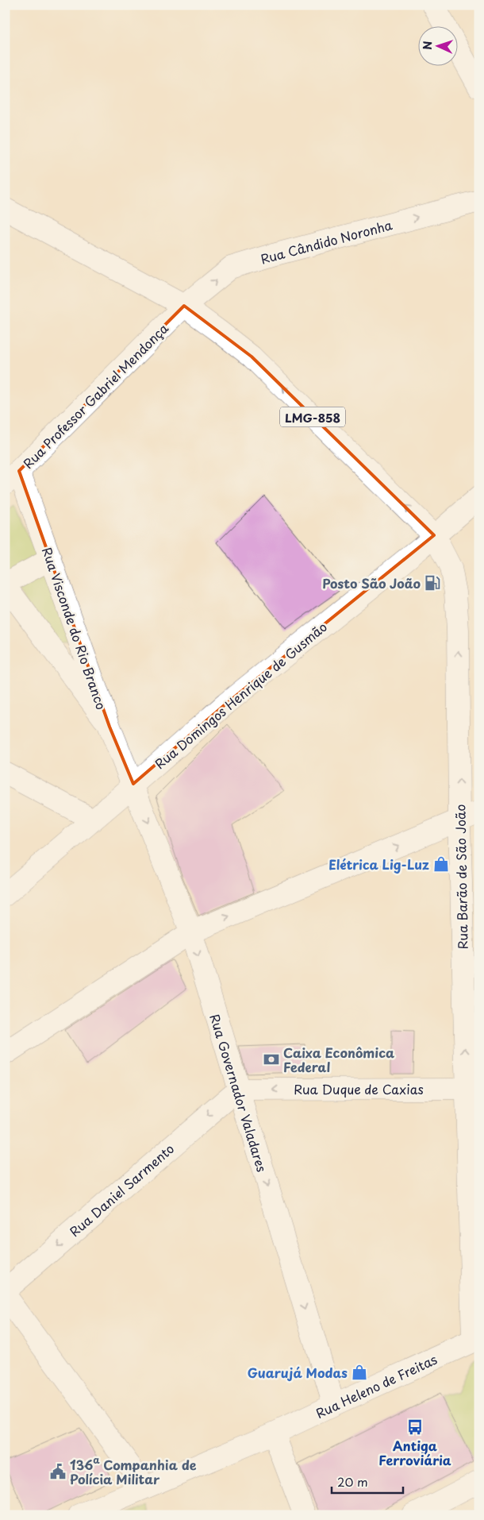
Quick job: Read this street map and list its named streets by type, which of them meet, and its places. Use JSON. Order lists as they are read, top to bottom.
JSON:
{
  "streets": {
    "main road": [
      "Rua Cândido Noronha",
      "Rua Professor Gabriel Mendonça",
      "LMG-858",
      "Rua Visconde do Rio Branco",
      "Rua Domingos Henrique de Gusmão",
      "Rua Barão de São João",
      "Rua Duque de Caxias",
      "Rua Governador Valadares",
      "Rua Daniel Sarmento",
      "Rua Heleno de Freitas"
    ]
  },
  "crossings": [
    ["Rua Cândido Noronha", "Rua Professor Gabriel Mendonça"],
    ["Rua Cândido Noronha", "LMG-858"],
    ["Rua Professor Gabriel Mendonça", "LMG-858"],
    ["Rua Professor Gabriel Mendonça", "Rua Visconde do Rio Branco"],
    ["LMG-858", "Rua Domingos Henrique de Gusmão"],
    ["LMG-858", "Rua Barão de São João"],
    ["Rua Visconde do Rio Branco", "Rua Domingos Henrique de Gusmão"],
    ["Rua Visconde do Rio Branco", "Rua Governador Valadares"],
    ["Rua Domingos Henrique de Gusmão", "Rua Barão de São João"],
    ["Rua Domingos Henrique de Gusmão", "Rua Governador Valadares"],
    ["Rua Barão de São João", "Rua Duque de Caxias"],
    ["Rua Barão de São João", "Rua Heleno de Freitas"],
    ["Rua Duque de Caxias", "Rua Governador Valadares"],
    ["Rua Duque de Caxias", "Rua Daniel Sarmento"],
    ["Rua Governador Valadares", "Rua Daniel Sarmento"],
    ["Rua Governador Valadares", "Rua Heleno de Freitas"]
  ],
  "one_way": [
    "Rua Cândido Noronha",
    "Rua Barão de São João",
    "Rua Duque de Caxias",
    "Rua Governador Valadares"
  ],
  "places": {
    "fuel station": ["Posto São João"],
    "shop": ["Elétrica Lig-Luz", "Guarujá Modas"],
    "bank": ["Caixa Econômica Federal"],
    "bus stop": ["Antiga Ferroviária"],
    "public building": ["136ª Companhia de Polícia Militar"]
  },
  "scale_bar": "20 m",
  "north": "left"
}
